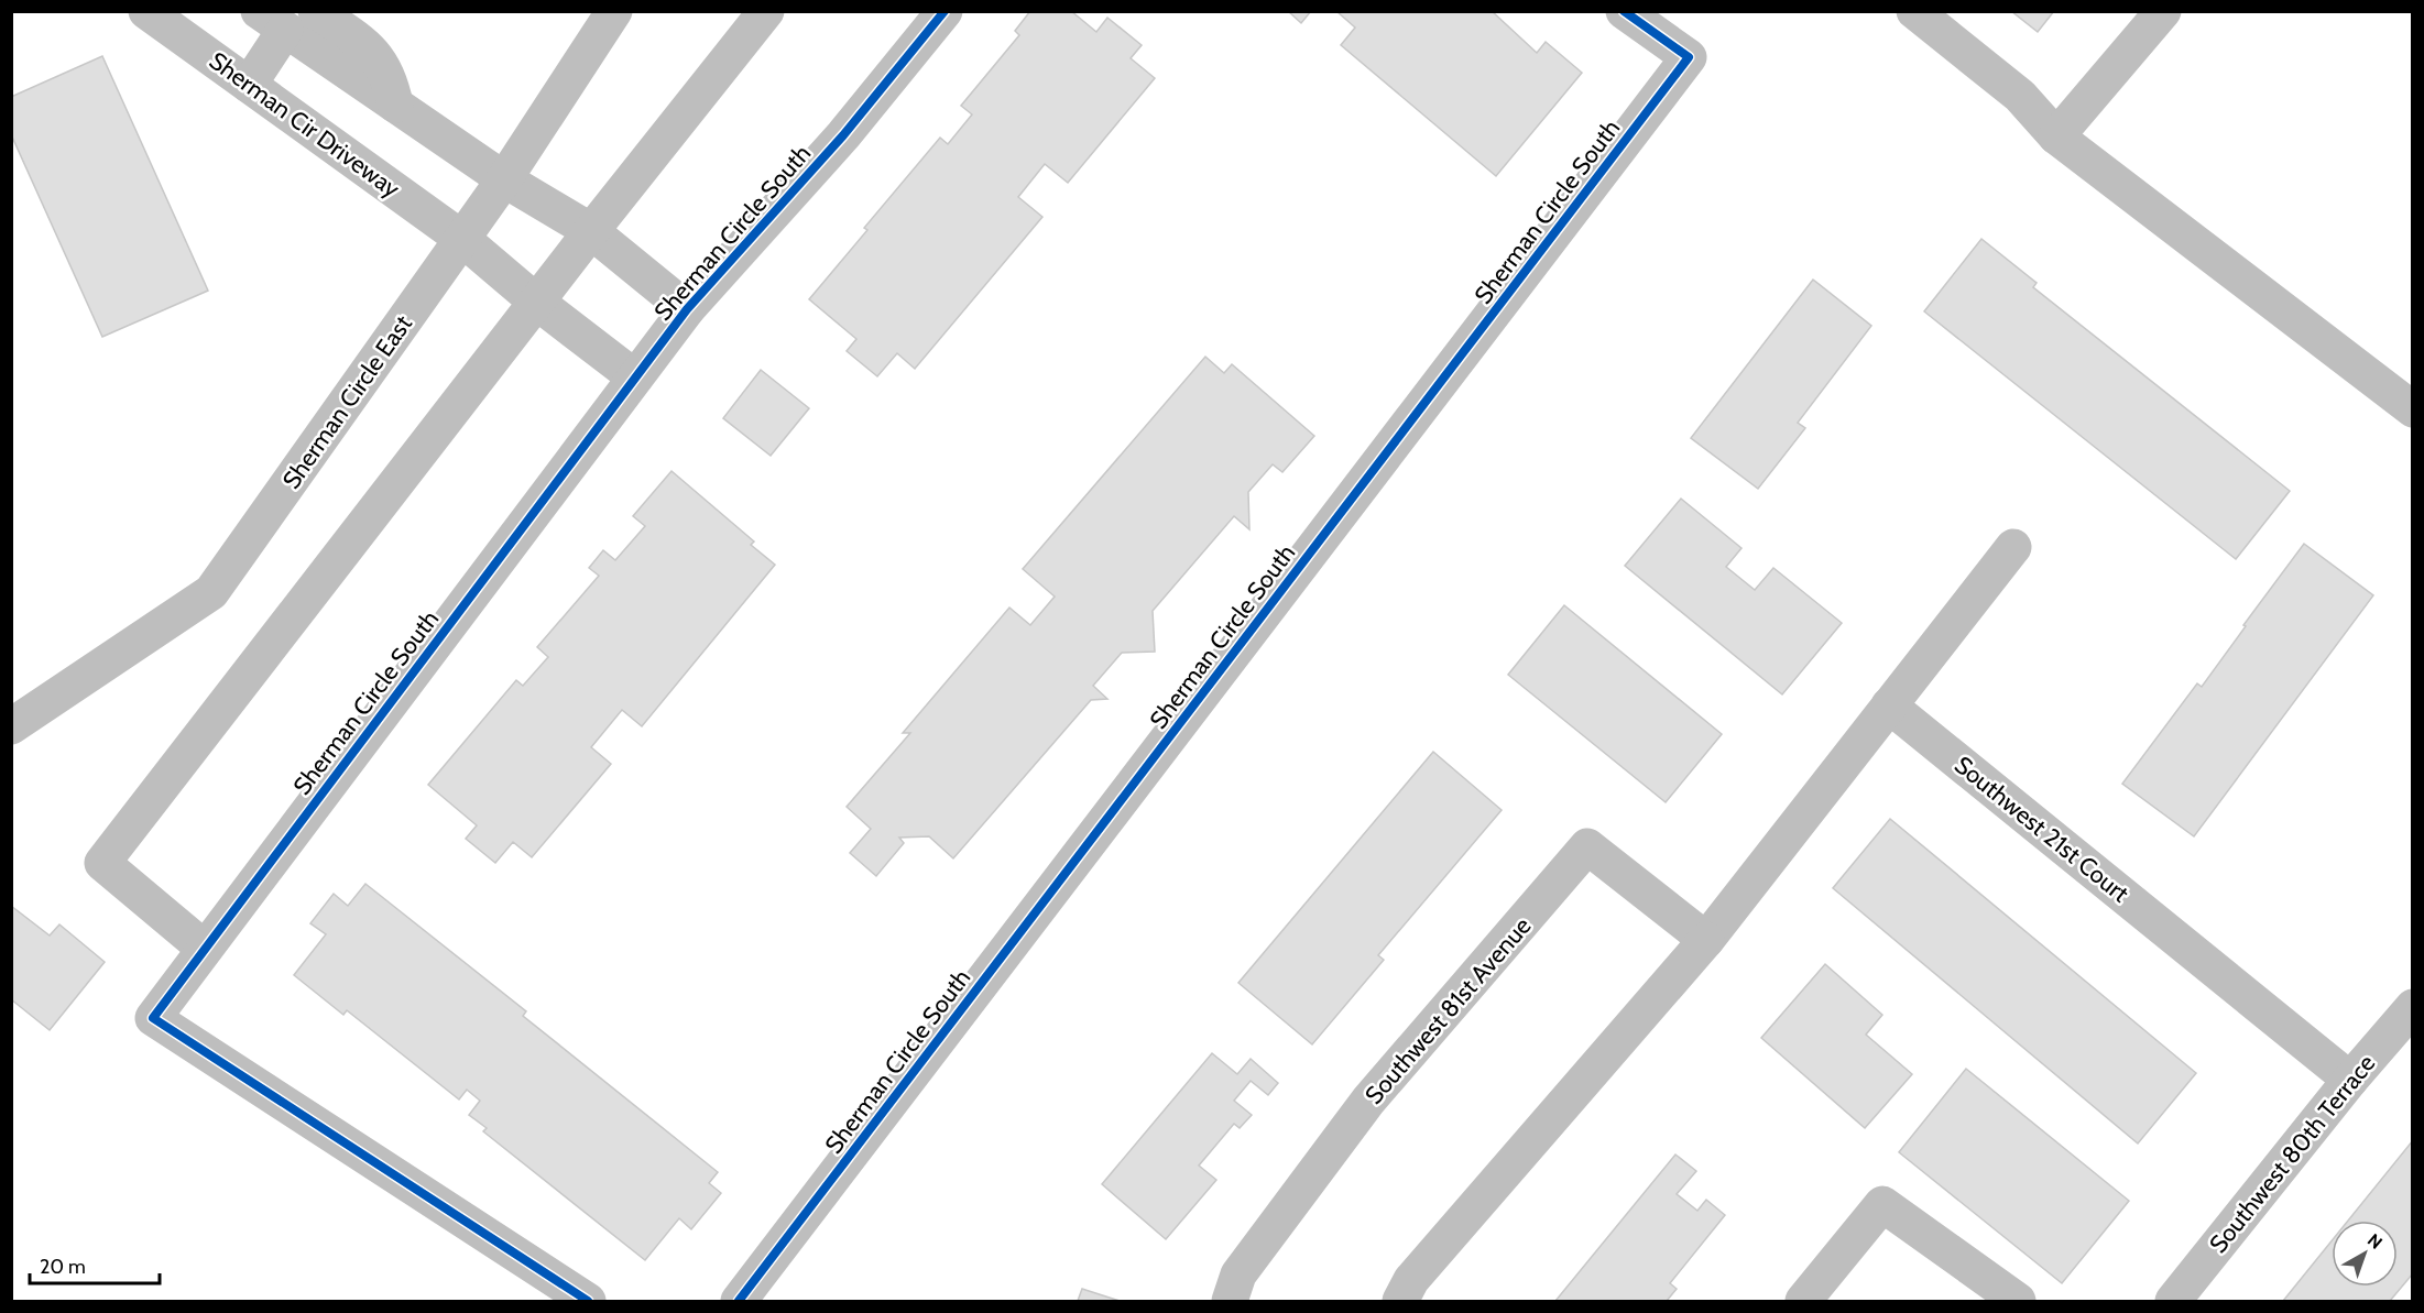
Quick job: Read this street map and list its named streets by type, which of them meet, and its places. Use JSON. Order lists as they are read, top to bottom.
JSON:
{
  "streets": {
    "street": [
      "Sherman Cir Driveway",
      "Sherman Circle South",
      "Sherman Circle East",
      "Southwest 21st Court",
      "Southwest 81st Avenue",
      "Southwest 80th Terrace"
    ]
  },
  "crossings": [
    ["Sherman Cir Driveway", "Sherman Circle South"],
    ["Sherman Cir Driveway", "Sherman Circle East"],
    ["Southwest 21st Court", "Southwest 80th Terrace"]
  ],
  "scale_bar": "20 m",
  "north": "top right"
}
